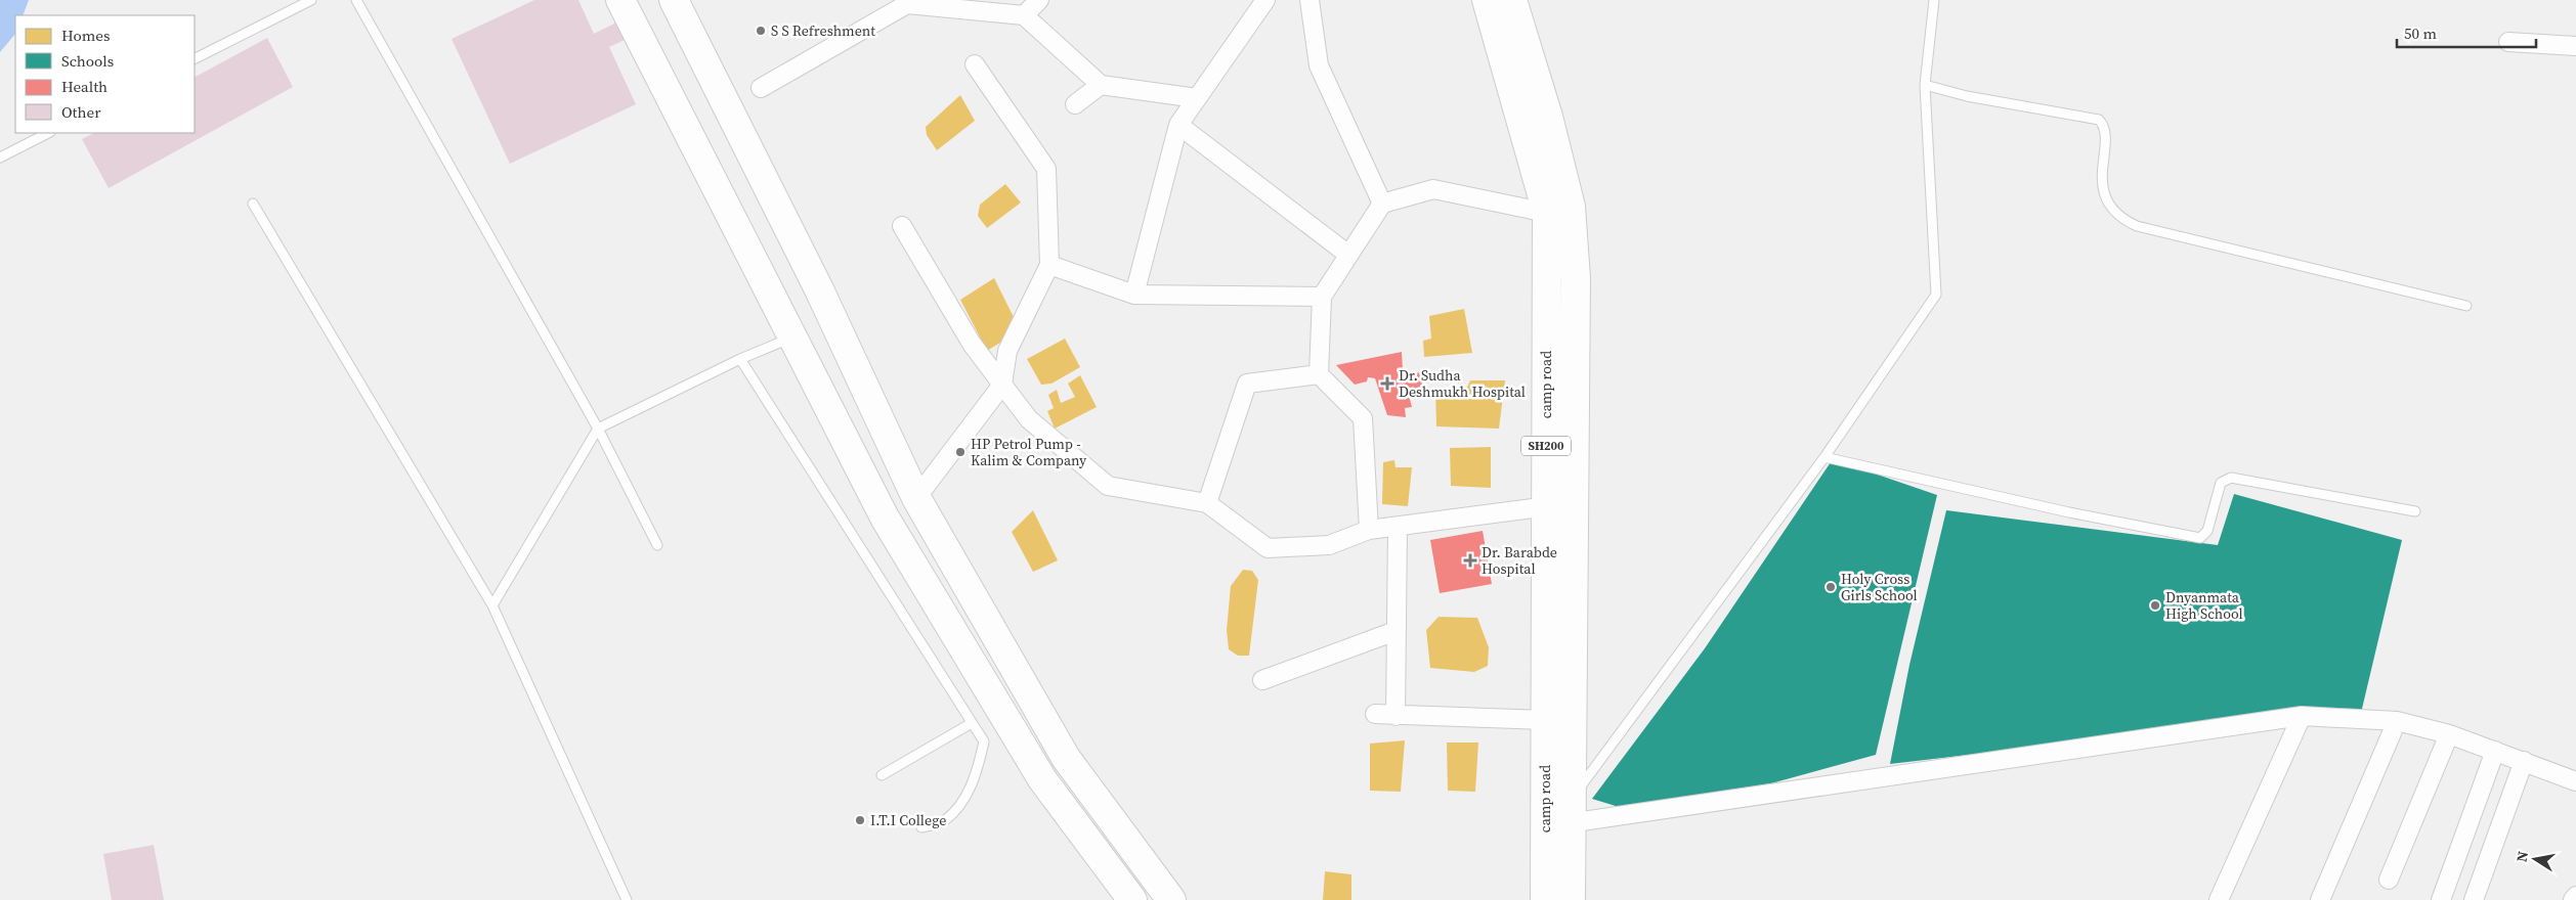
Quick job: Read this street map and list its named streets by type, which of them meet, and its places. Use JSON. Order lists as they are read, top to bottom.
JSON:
{
  "streets": {
    "main road": ["camp road", "SH200"]
  },
  "places": {
    "other": [
      "S S Refreshment",
      "HP Petrol Pump - Kalim & Company",
      "Holy Cross Girls School",
      "Dnyanmata High School",
      "I.T.I College"
    ],
    "health": ["Dr. Sudha Deshmukh Hospital", "Dr. Barabde Hospital"]
  },
  "legend": [
    "Homes",
    "Schools",
    "Health",
    "Other"
  ],
  "scale_bar": "50 m",
  "north": "left"
}
